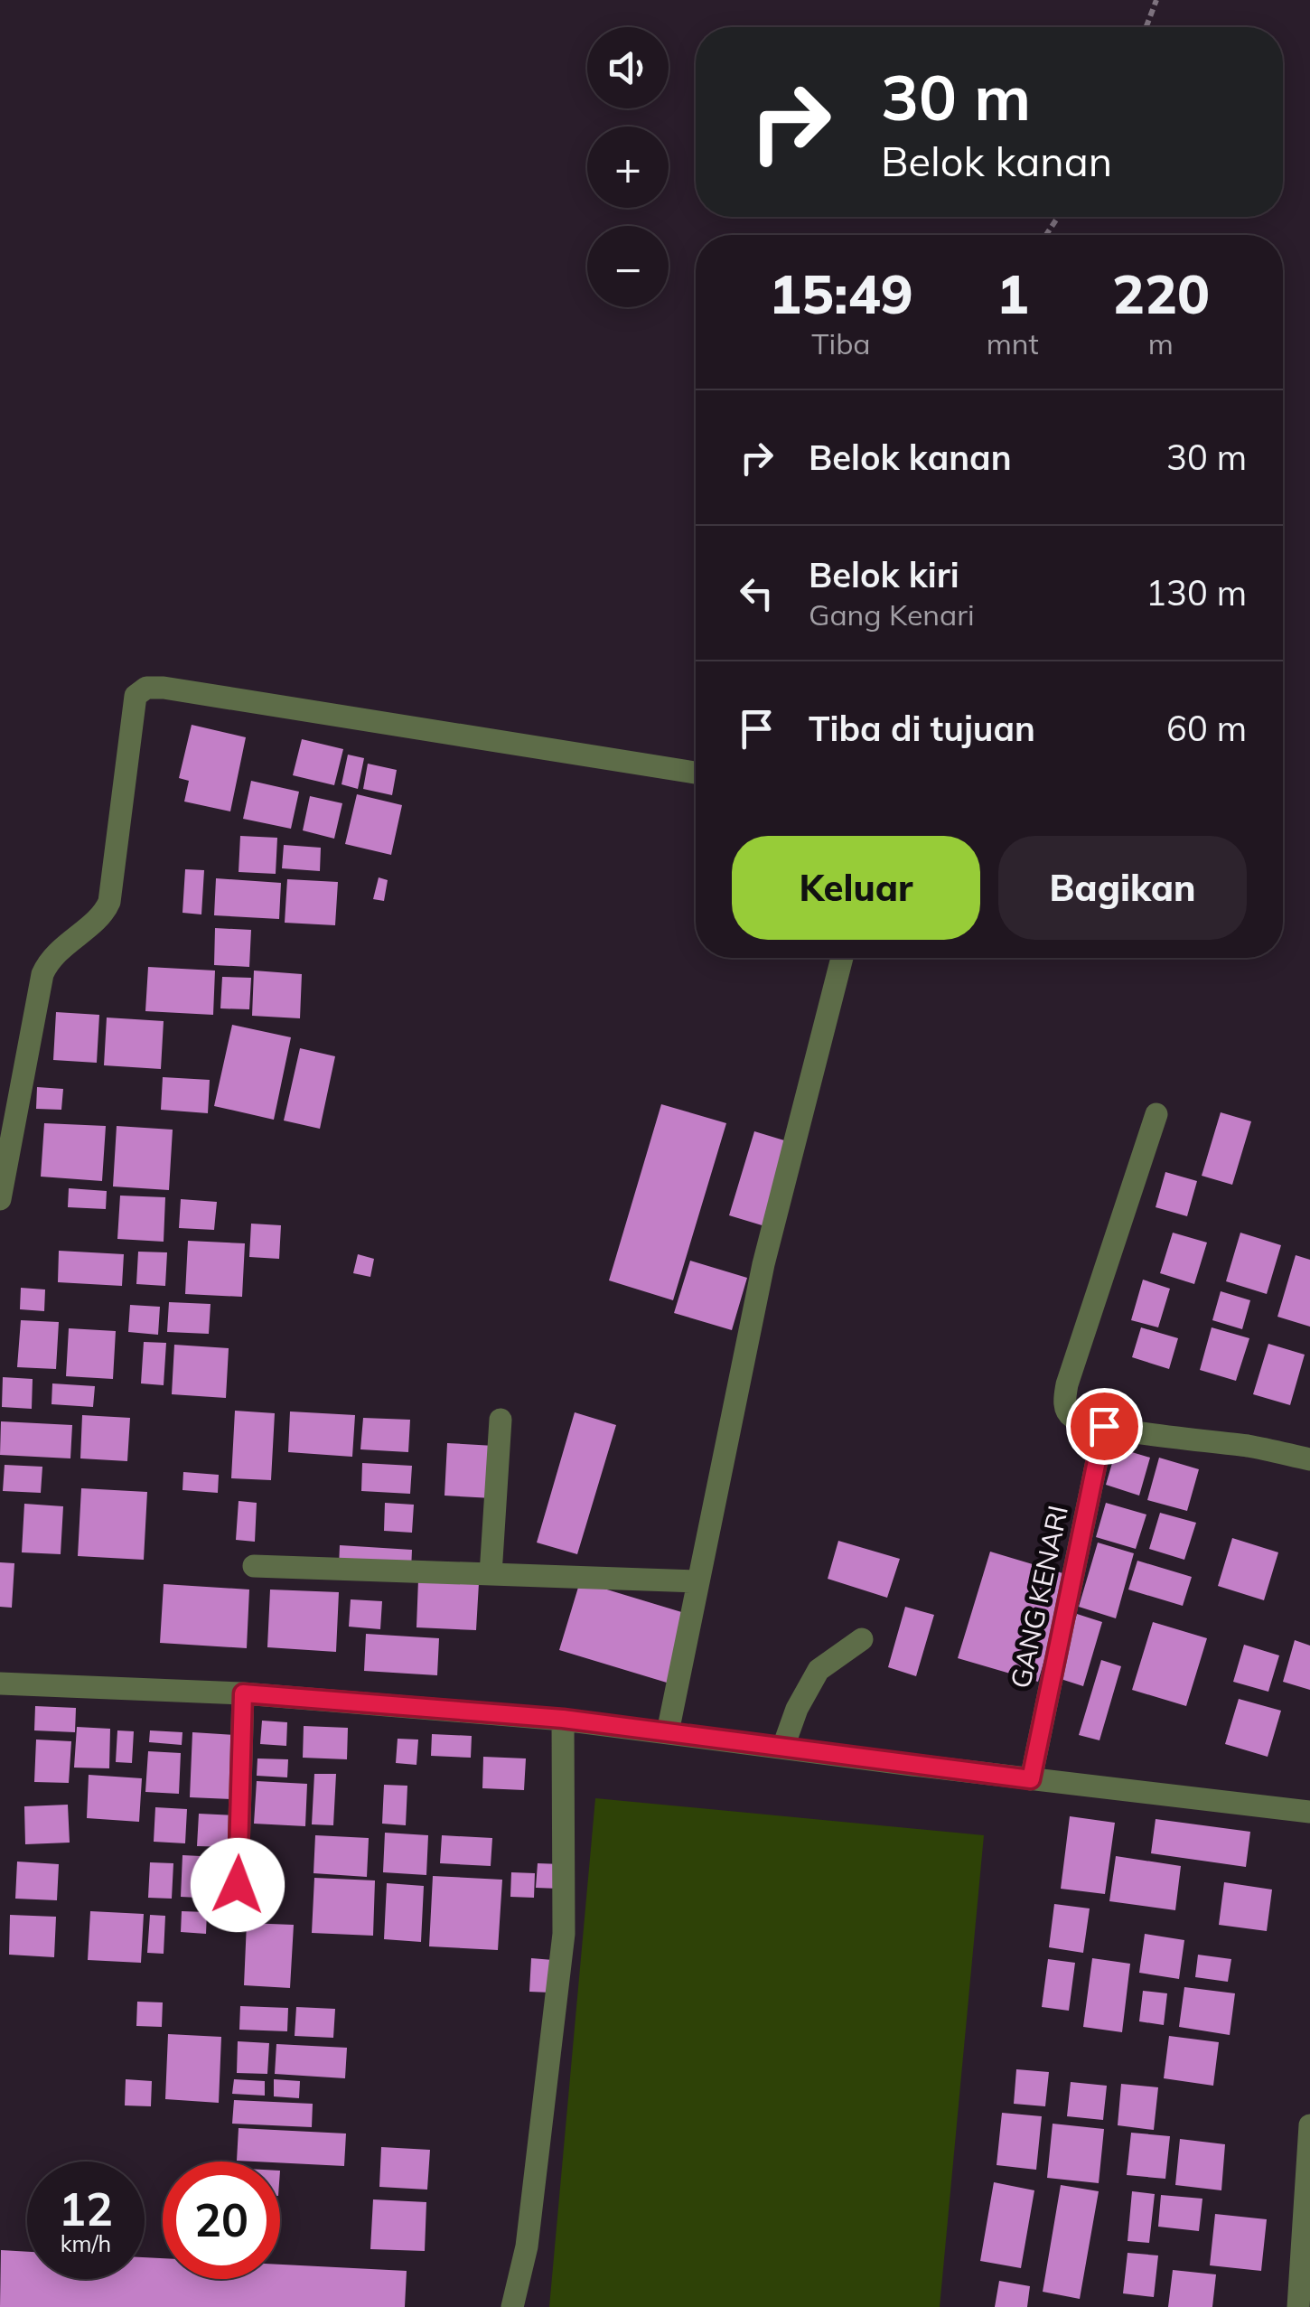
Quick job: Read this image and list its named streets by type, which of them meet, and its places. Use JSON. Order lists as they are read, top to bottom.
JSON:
{
  "streets": {
    "street": ["GANG KENARI"]
  },
  "page": {
    "map_buttons": ["+", "−"],
    "turn": ["30 m", "Belok kanan"],
    "eta": [
      "15:49",
      "Tiba",
      "1",
      "mnt",
      "220",
      "m"
    ],
    "list": [
      {
        "name": "Belok kanan",
        "value": "30 m"
      },
      {
        "name": "Belok kiri",
        "note": "Gang Kenari",
        "value": "130 m"
      },
      {
        "name": "Tiba di tujuan",
        "value": "60 m"
      }
    ],
    "buttons": ["Keluar", "Bagikan"],
    "speed": "12 km/h",
    "limit": "20"
  }
}
